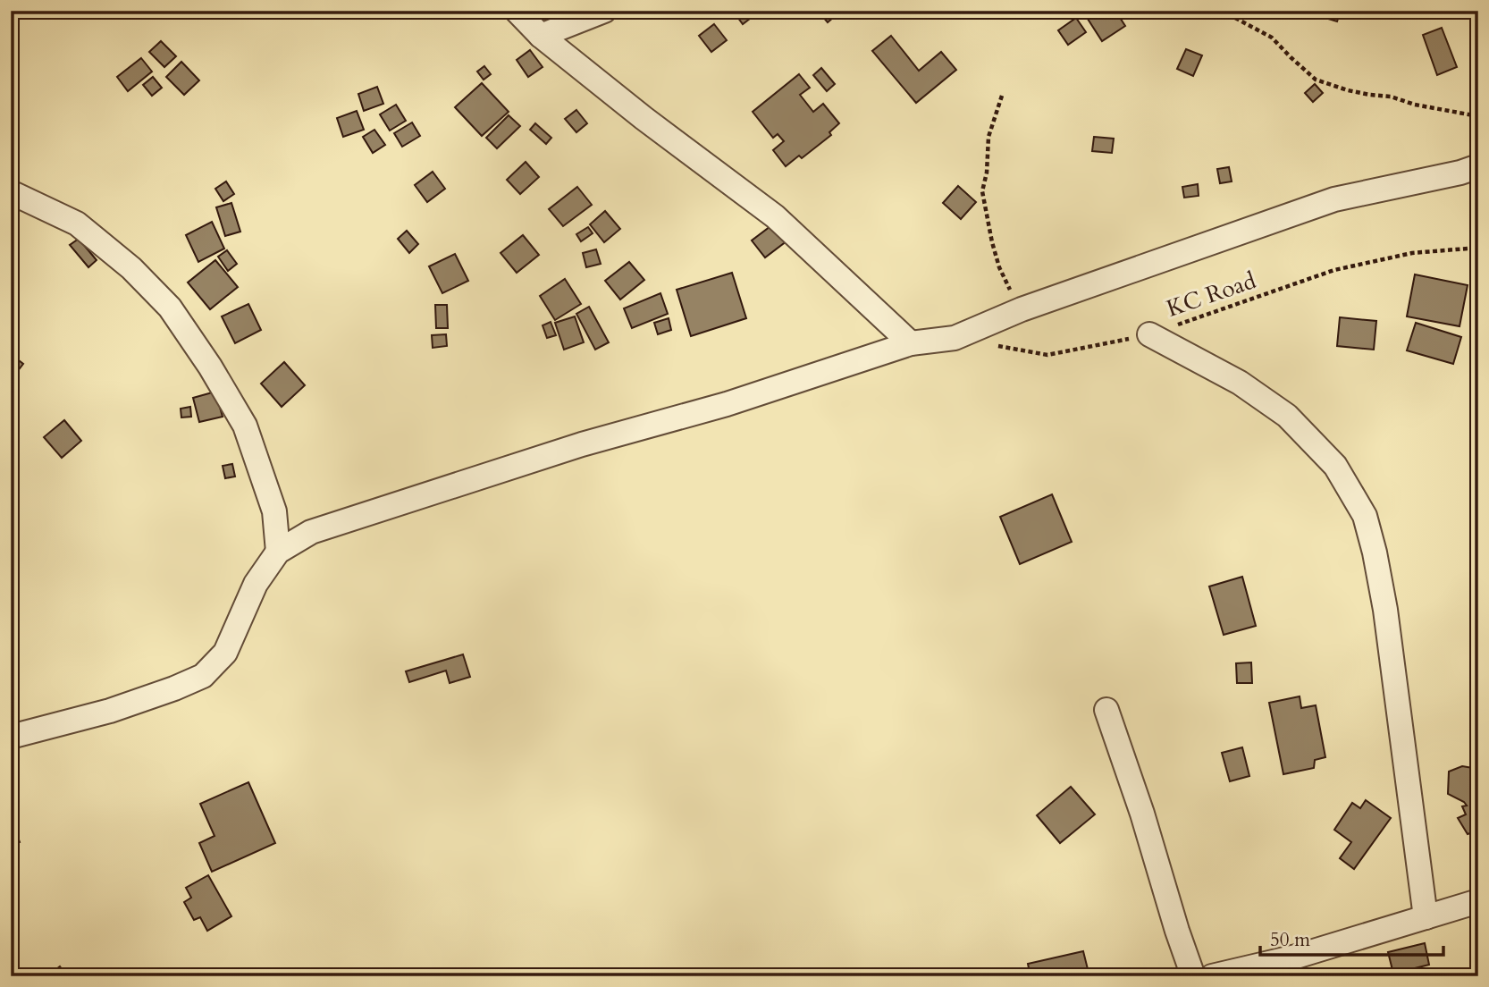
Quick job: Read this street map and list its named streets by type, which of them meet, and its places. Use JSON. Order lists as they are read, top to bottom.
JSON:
{
  "streets": {
    "path": ["KC Road"]
  },
  "scale_bar": "50 m"
}
